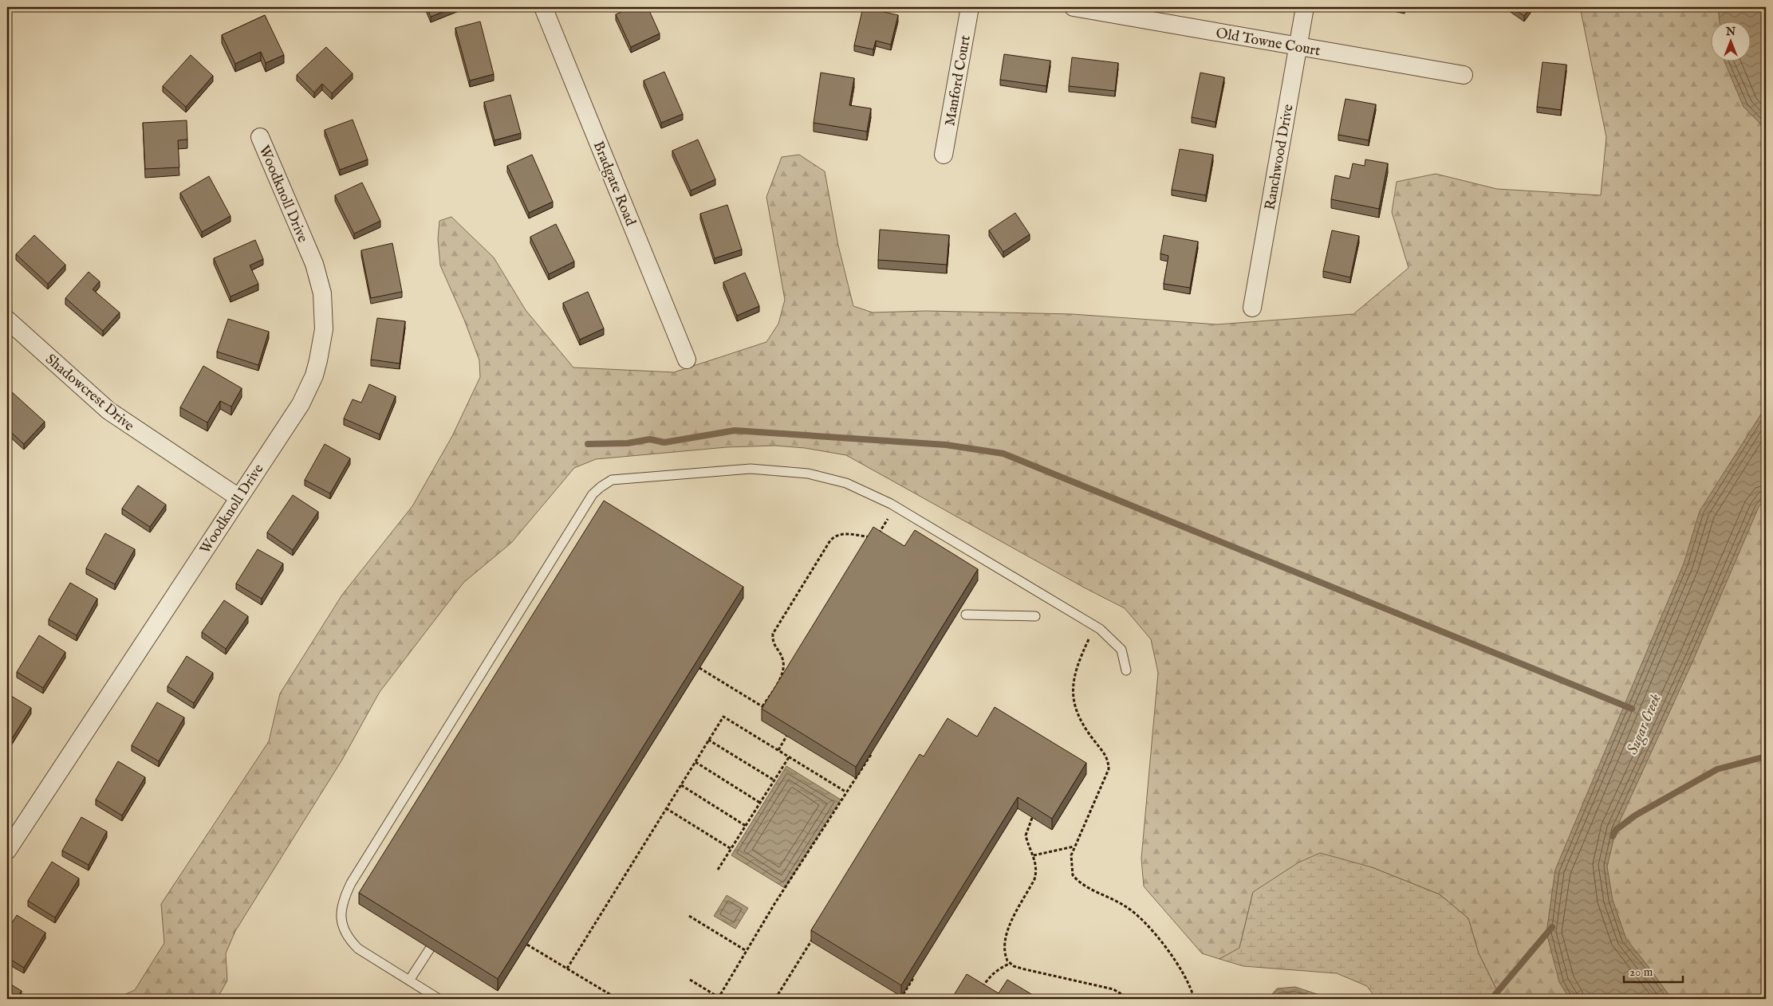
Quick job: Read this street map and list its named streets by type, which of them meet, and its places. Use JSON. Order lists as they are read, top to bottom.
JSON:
{
  "streets": {
    "street": [
      "Old Towne Court",
      "Manford Court",
      "Ranchwood Drive",
      "Bradgate Road",
      "Woodknoll Drive",
      "Shadowcrest Drive"
    ]
  },
  "crossings": [
    ["Old Towne Court", "Ranchwood Drive"],
    ["Woodknoll Drive", "Shadowcrest Drive"]
  ],
  "water": ["Sugar Creek"],
  "scale_bar": "20 m",
  "north": "top"
}
